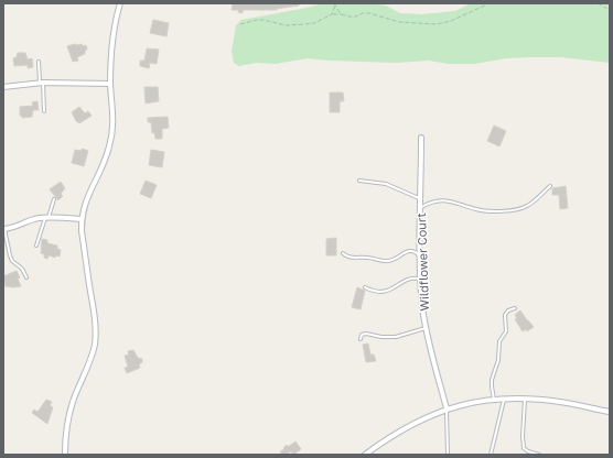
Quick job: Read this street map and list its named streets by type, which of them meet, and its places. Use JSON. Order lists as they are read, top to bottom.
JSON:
{
  "streets": {
    "street": ["Wildflower Court"]
  }
}
